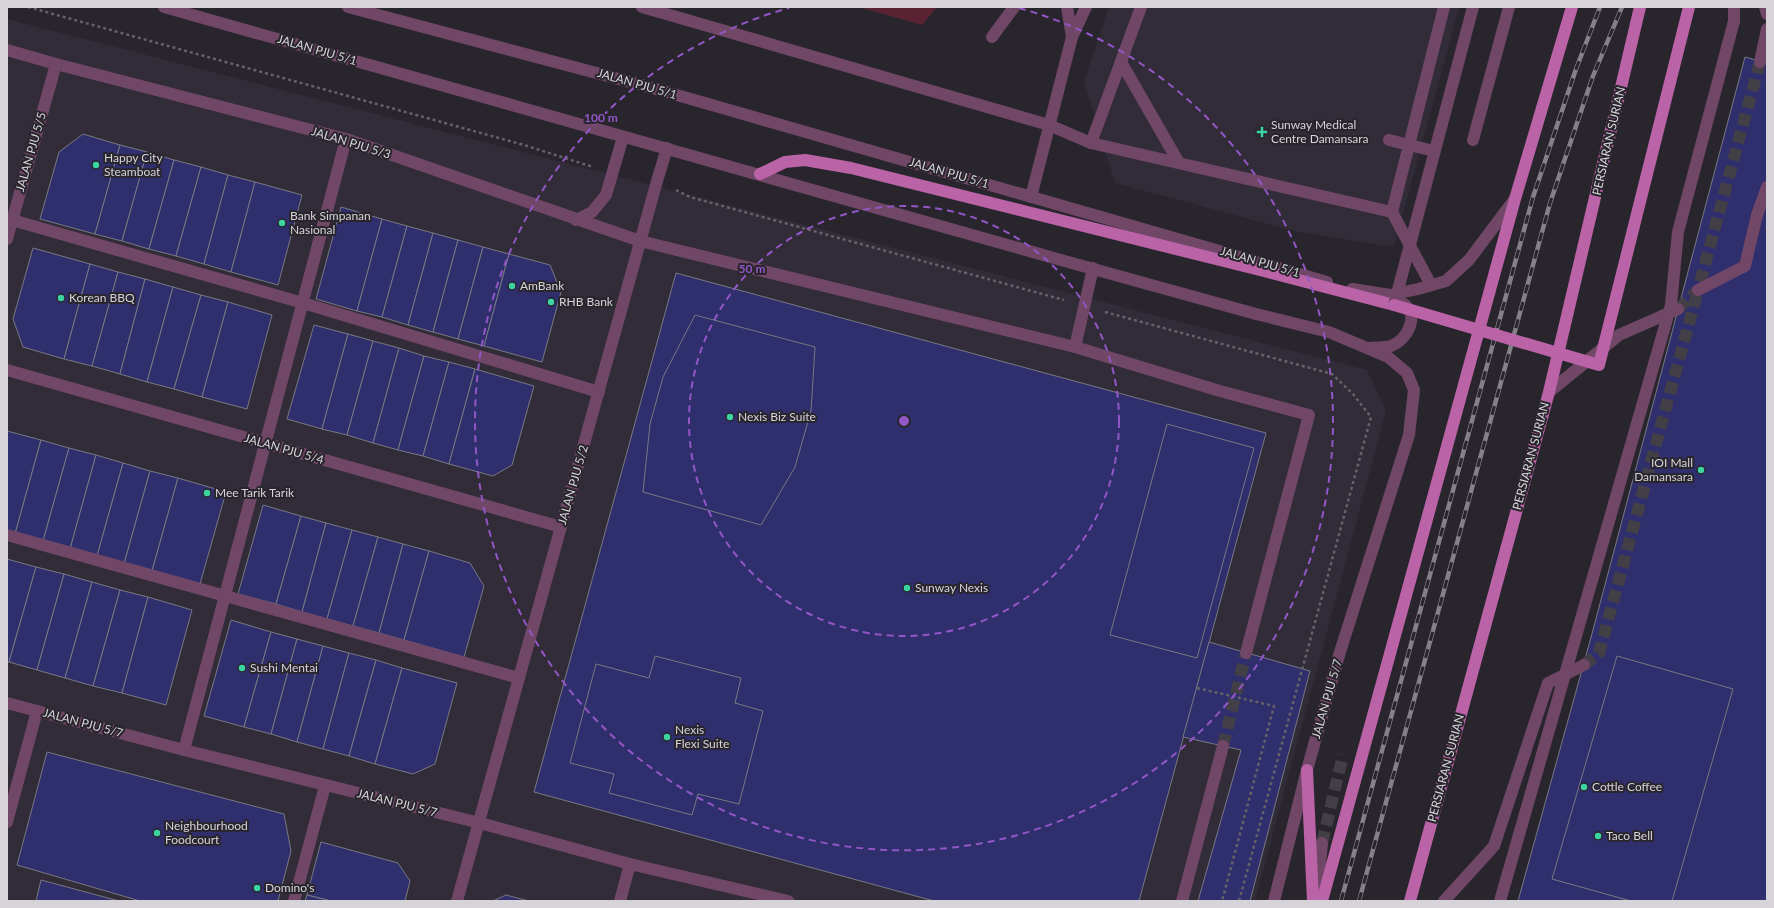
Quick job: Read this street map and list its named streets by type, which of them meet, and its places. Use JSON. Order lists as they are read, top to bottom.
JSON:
{
  "streets": {
    "main road": ["PERSIARAN SURIAN"],
    "street": [
      "JALAN PJU 5/1",
      "JALAN PJU 5/3",
      "JALAN PJU 5/5",
      "JALAN PJU 5/4",
      "JALAN PJU 5/2",
      "JALAN PJU 5/7"
    ]
  },
  "crossings": [
    ["JALAN PJU 5/1", "JALAN PJU 5/2"],
    ["JALAN PJU 5/1", "JALAN PJU 5/7"],
    ["JALAN PJU 5/3", "JALAN PJU 5/5"],
    ["JALAN PJU 5/3", "JALAN PJU 5/2"],
    ["JALAN PJU 5/4", "JALAN PJU 5/2"],
    ["JALAN PJU 5/2", "JALAN PJU 5/7"]
  ],
  "places": {
    "health": ["Sunway Medical Centre Damansara"],
    "other": [
      "Happy City Steamboat",
      "Bank Simpanan Nasional",
      "AmBank",
      "Korean BBQ",
      "RHB Bank",
      "Nexis Biz Suite",
      "IOI Mall Damansara",
      "Mee Tarik Tarik",
      "Sunway Nexis",
      "Sushi Mentai",
      "Nexis Flexi Suite",
      "Cottle Coffee",
      "Neighbourhood Foodcourt",
      "Taco Bell",
      "Domino's"
    ]
  },
  "rings": ["100 m", "50 m"]
}
